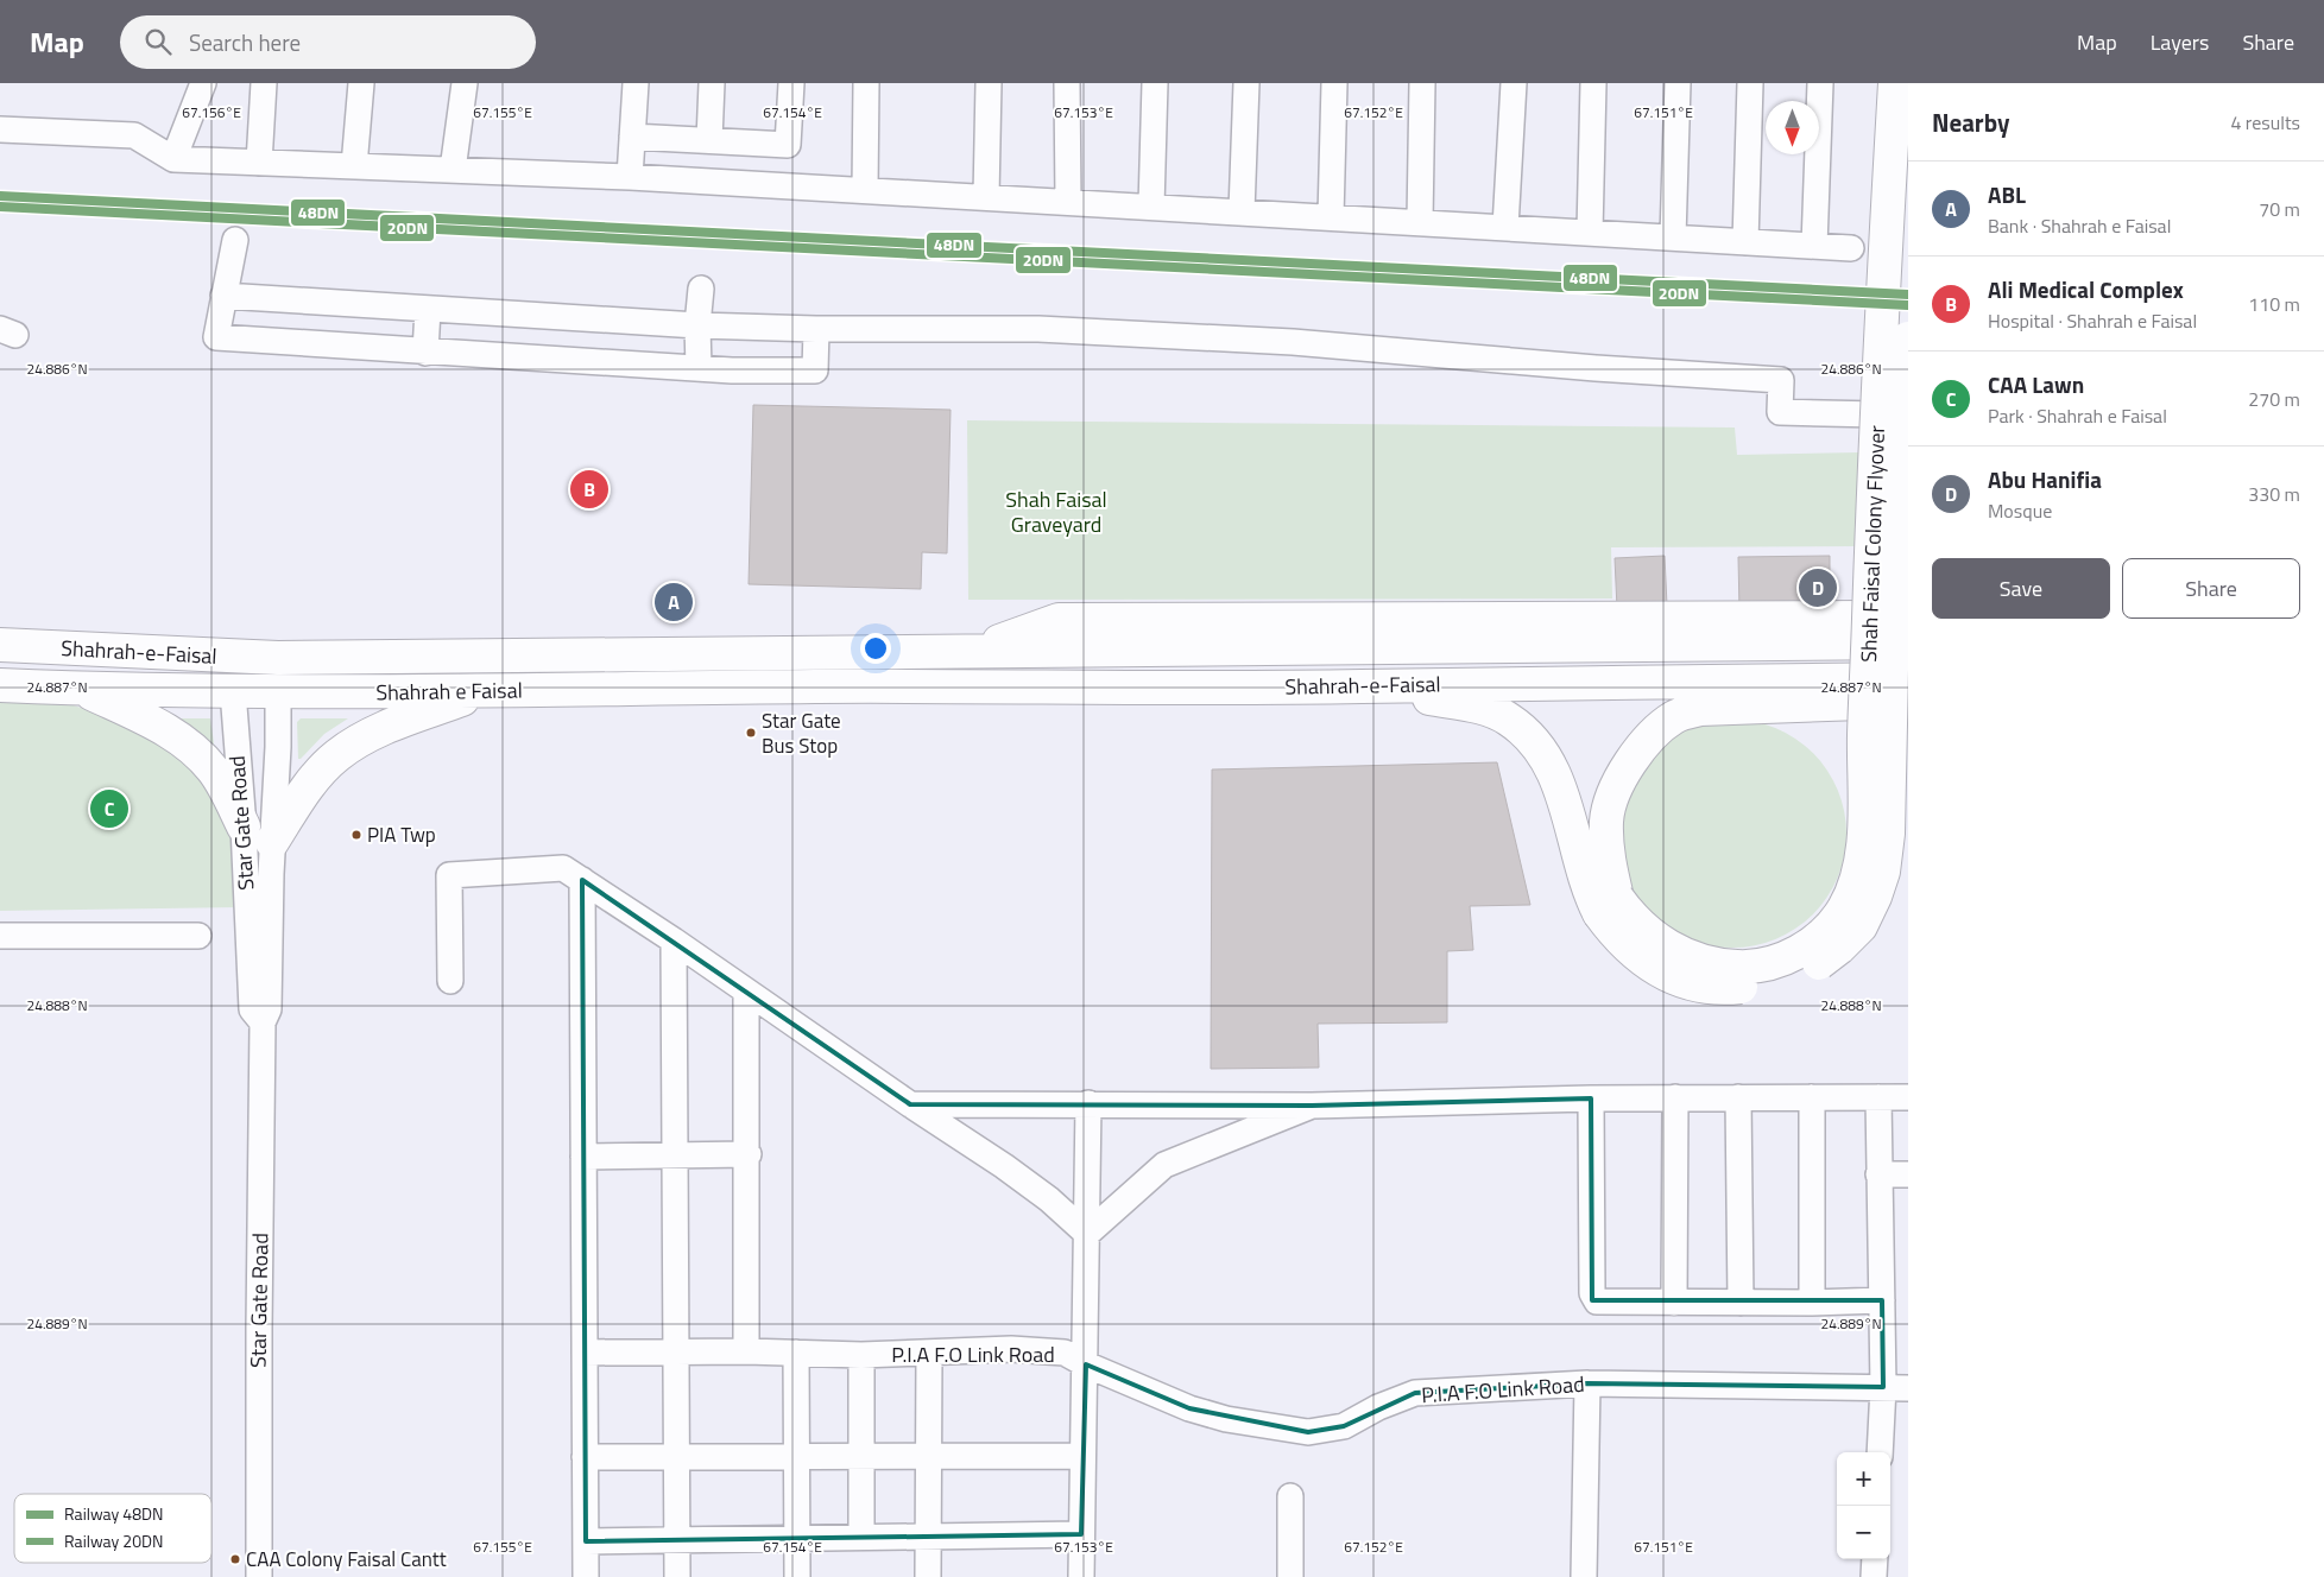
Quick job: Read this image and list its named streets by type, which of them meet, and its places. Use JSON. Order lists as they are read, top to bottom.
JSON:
{
  "streets": {
    "main road": ["Shah Faisal Colony Flyover", "Shahrah-e-Faisal", "Shahrah e Faisal"],
    "street": ["Star Gate Road", "P.I.A F.O Link Road"]
  },
  "crossings": [
    ["Shah Faisal Colony Flyover", "Shahrah-e-Faisal"],
    ["Shahrah-e-Faisal", "Shahrah e Faisal"],
    ["Shahrah e Faisal", "Star Gate Road"]
  ],
  "parks": ["Shah Faisal Graveyard"],
  "places": ["Star Gate Bus Stop", "PIA Twp", "CAA Colony Faisal Cantt"],
  "lines": ["rail line 48DN", "rail line 20DN"],
  "legend": ["Railway 48DN", "Railway 20DN"],
  "north": "bottom",
  "page": {
    "header": "Map",
    "search": "Search here",
    "nav": ["Map", "Layers", "Share"],
    "heading": ["Nearby", "4 results"],
    "list": [
      {
        "mark": "A",
        "name": "ABL",
        "note": "Bank · Shahrah e Faisal",
        "value": "70 m"
      },
      {
        "mark": "B",
        "name": "Ali Medical Complex",
        "note": "Hospital · Shahrah e Faisal",
        "value": "110 m"
      },
      {
        "mark": "C",
        "name": "CAA Lawn",
        "note": "Park · Shahrah e Faisal",
        "value": "270 m"
      },
      {
        "mark": "D",
        "name": "Abu Hanifia",
        "note": "Mosque",
        "value": "330 m"
      }
    ],
    "pins": [
      "B",
      "D",
      "A",
      "C"
    ],
    "buttons": ["Save", "Share"],
    "map_buttons": ["+", "−"]
  },
  "coordinates": [
    "67.156°E",
    "67.155°E",
    "67.154°E",
    "67.153°E",
    "67.152°E",
    "67.151°E",
    "24.886°N",
    "24.887°N",
    "24.888°N",
    "24.889°N"
  ]
}
